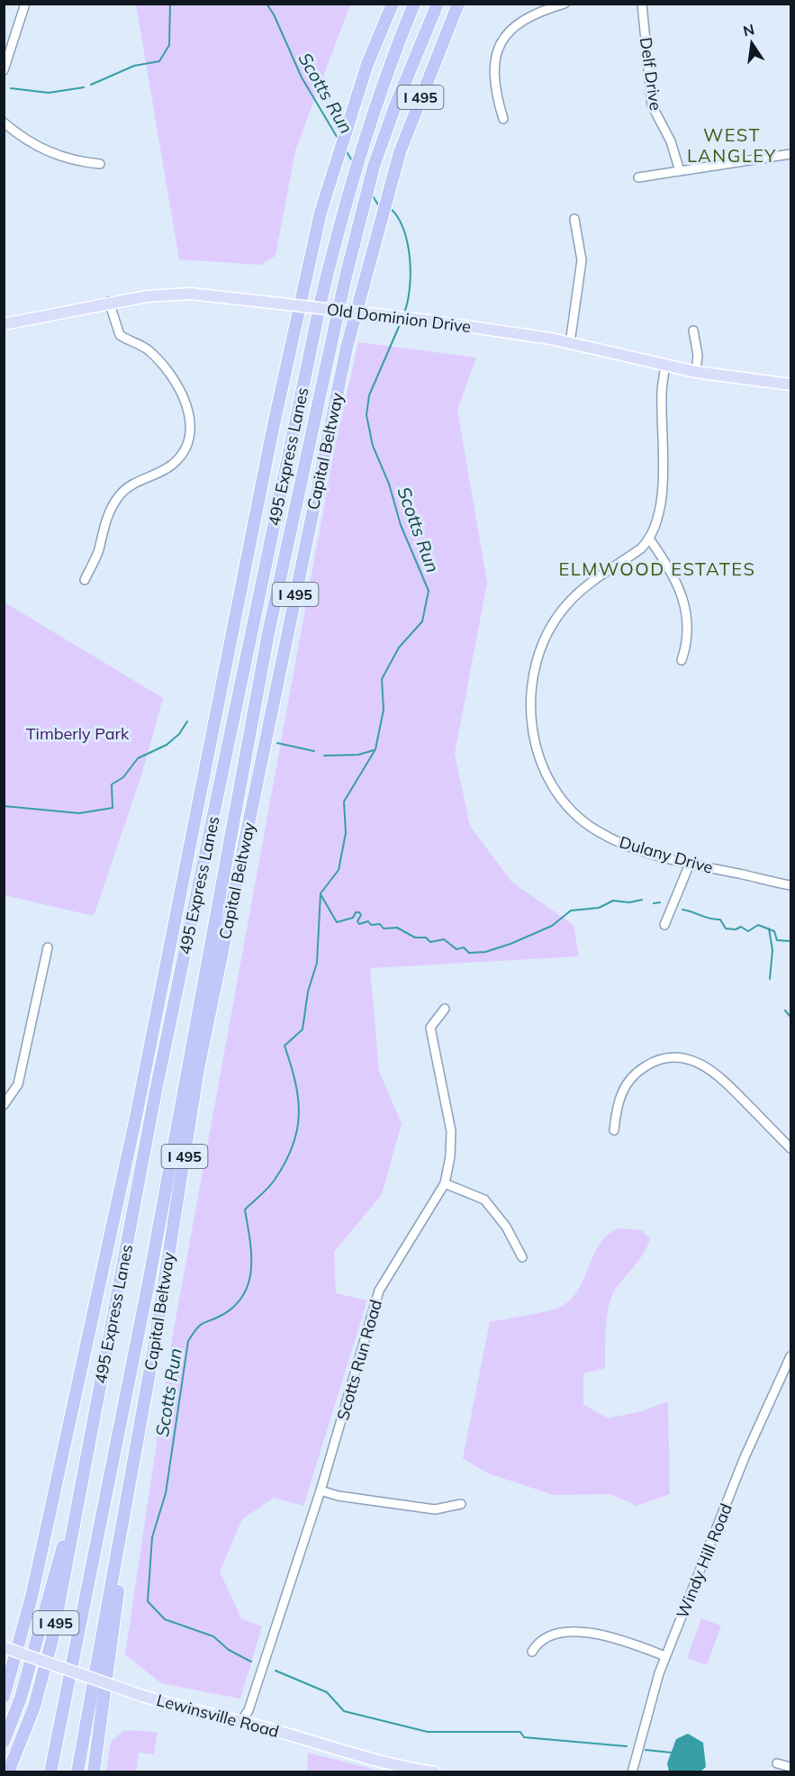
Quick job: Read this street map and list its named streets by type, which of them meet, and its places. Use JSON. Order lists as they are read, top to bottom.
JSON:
{
  "streets": {
    "highway": ["I 495", "Capital Beltway", "495 Express Lanes"],
    "main road": ["Old Dominion Drive", "Lewinsville Road"],
    "street": [
      "Delf Drive",
      "Dulany Drive",
      "Scotts Run Road",
      "Windy Hill Road"
    ]
  },
  "crossings": [
    ["Scotts Run Road", "Lewinsville Road"]
  ],
  "districts": ["WEST LANGLEY", "ELMWOOD ESTATES"],
  "water": ["Scotts Run"],
  "parks": ["Timberly Park"],
  "north": "top"
}
